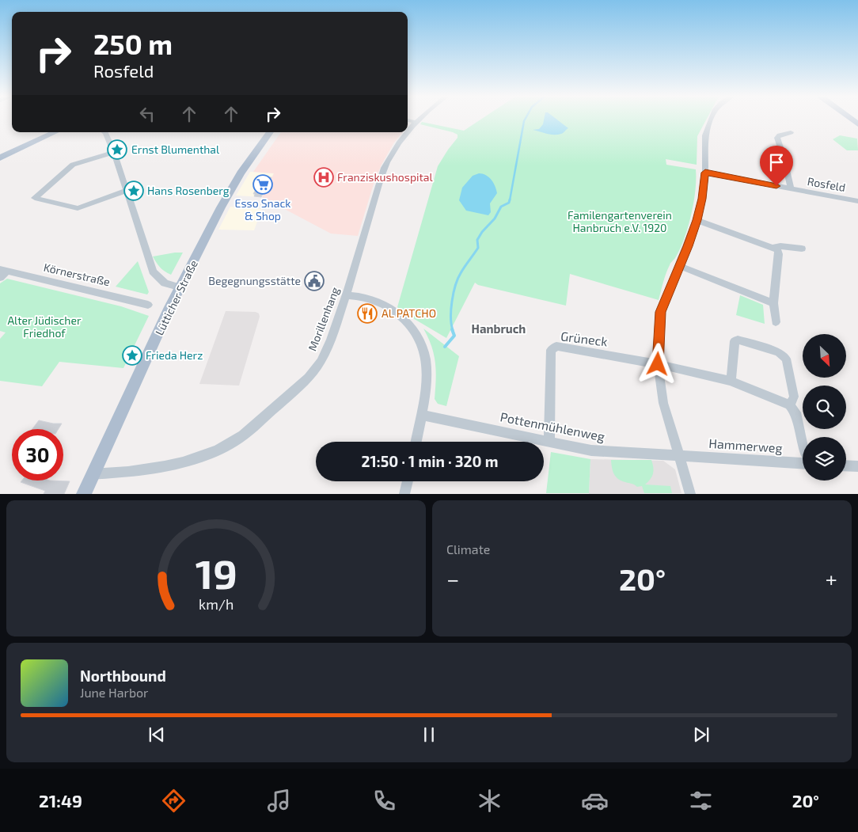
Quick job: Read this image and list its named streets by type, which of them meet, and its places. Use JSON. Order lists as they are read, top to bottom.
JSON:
{
  "streets": {
    "main road": ["Lütticher Straße"],
    "street": [
      "Rosfeld",
      "Körnerstraße",
      "Morillenhang",
      "Grüneck",
      "Pottenmühlenweg",
      "Hammerweg"
    ]
  },
  "crossings": [
    ["Lütticher Straße", "Morillenhang"],
    ["Grüneck", "Pottenmühlenweg"],
    ["Pottenmühlenweg", "Hammerweg"]
  ],
  "districts": ["Hanbruch"],
  "parks": ["Familengartenverein Hanbruch e.V. 1920", "Alter Jüdischer Friedhof"],
  "places": {
    "place": ["Ernst Blumenthal", "Hans Rosenberg", "Frieda Herz"],
    "hospital": ["Franziskushospital"],
    "supermarket": ["Esso Snack & Shop"],
    "public building": ["Begegnungsstätte"],
    "restaurant": ["AL PATCHO"]
  },
  "north": "bottom right",
  "page": {
    "turn": ["250 m", "Rosfeld"],
    "limit": "30",
    "trip": "21:50 · 1 min · 320 m",
    "tile": "Climate",
    "heat": ["−", "20°", "+"],
    "song": ["Northbound", "June Harbor"],
    "tabs": ["21:49", "20°"],
    "gauge": ["19", "km/h"]
  }
}
